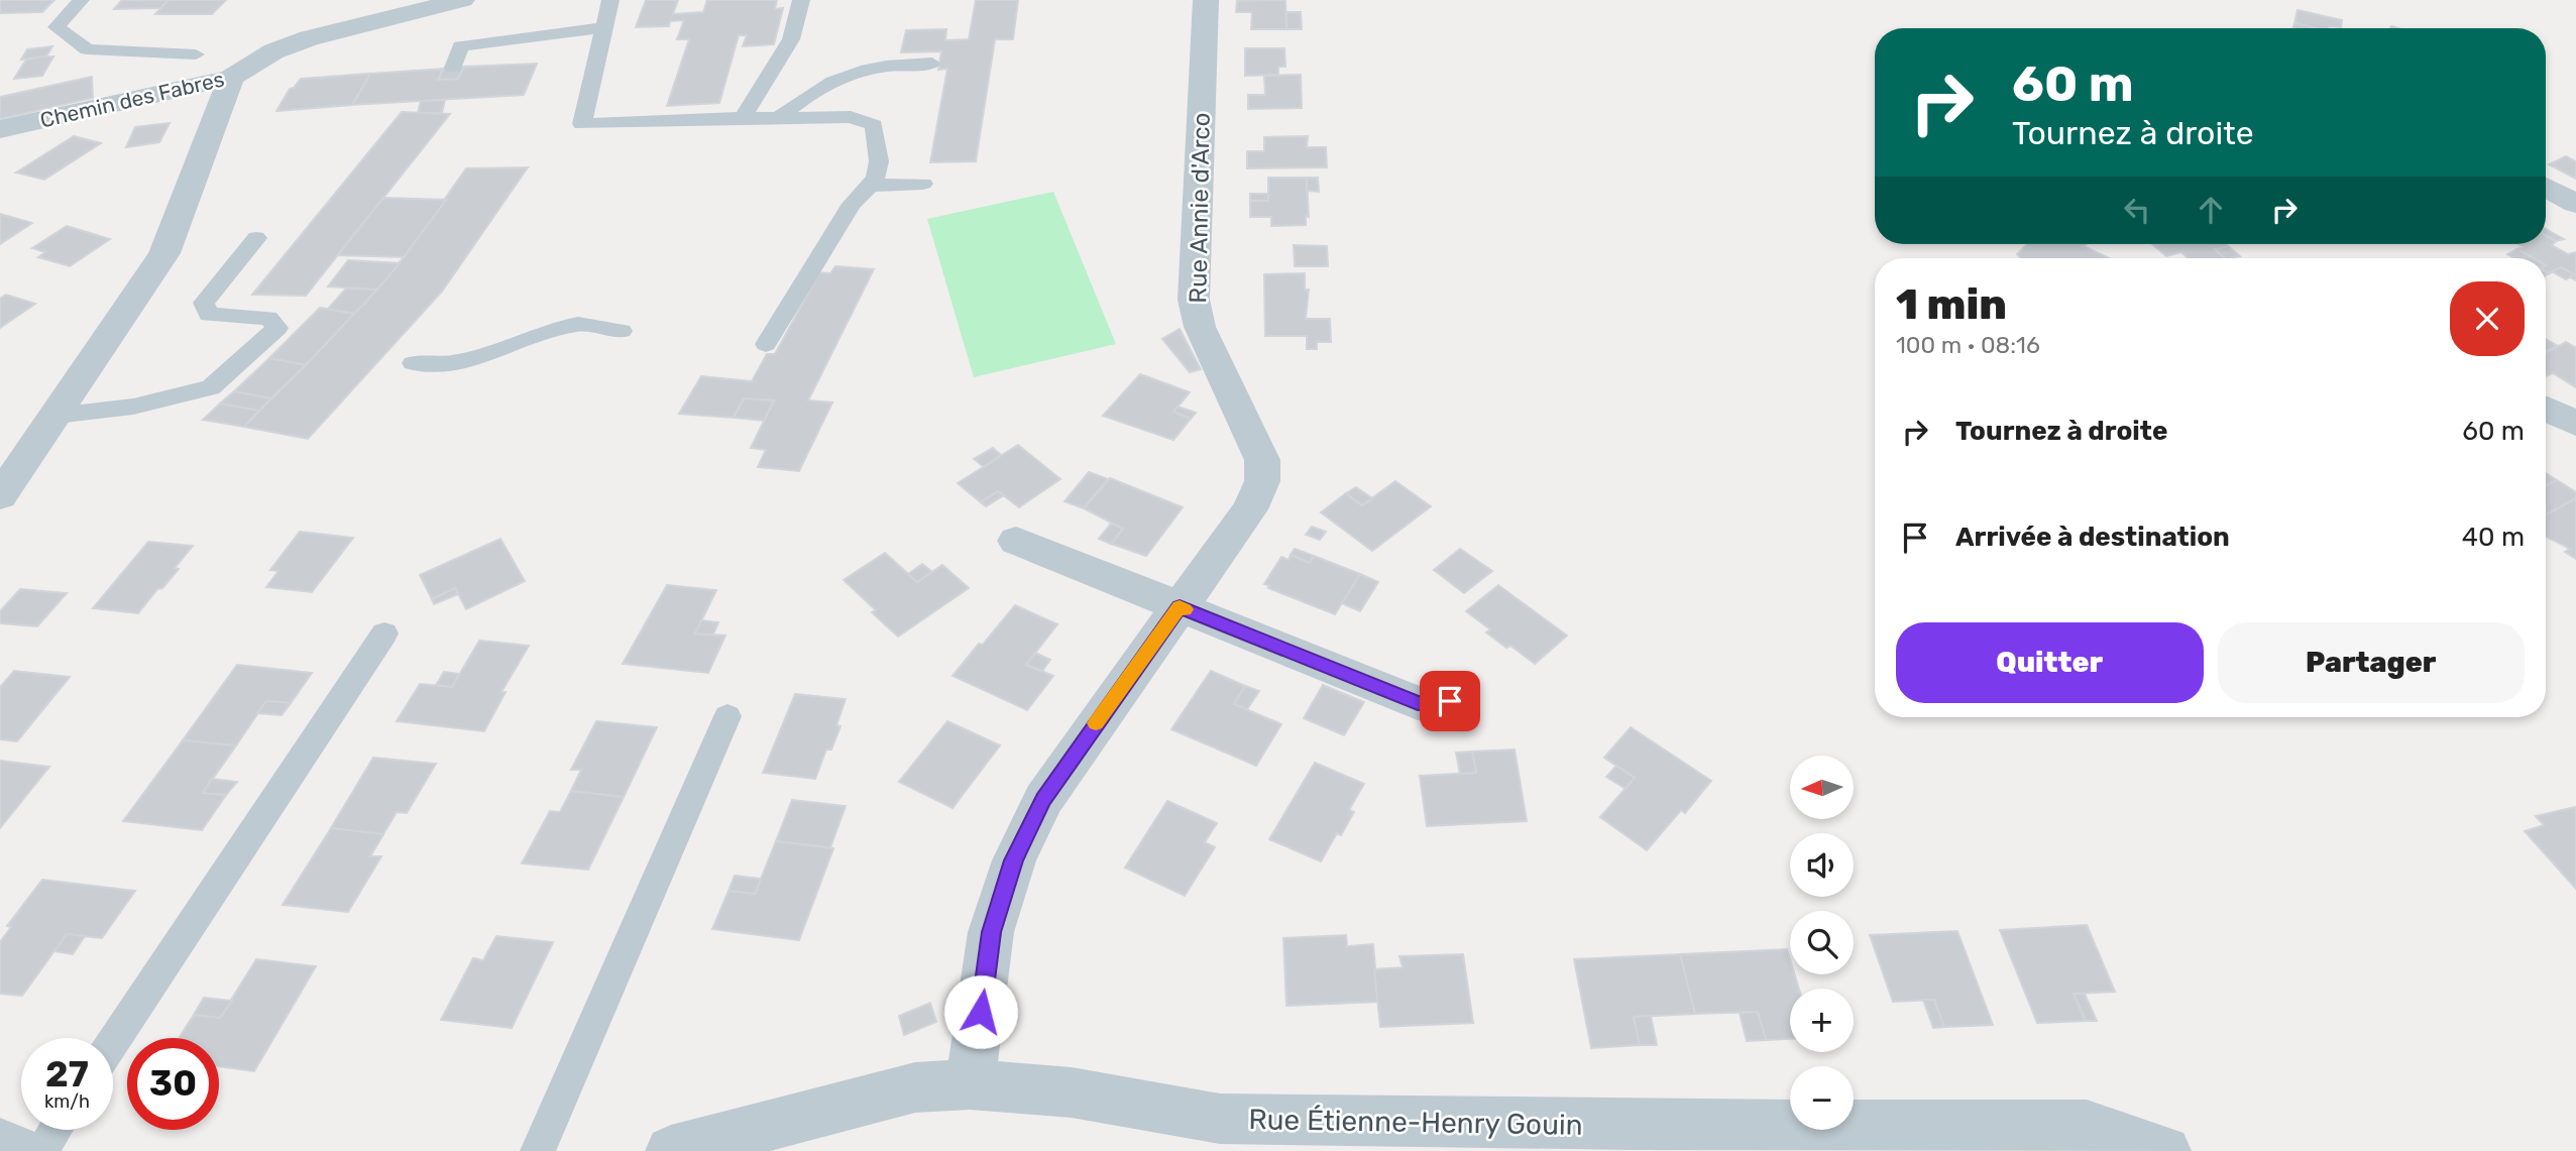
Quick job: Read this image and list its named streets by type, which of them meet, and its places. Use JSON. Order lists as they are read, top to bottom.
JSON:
{
  "streets": {
    "street": ["Chemin des Fabres", "Rue Annie d'Arco", "Rue Étienne-Henry Gouin"]
  },
  "crossings": [
    ["Rue Annie d'Arco", "Rue Étienne-Henry Gouin"]
  ],
  "north": "left",
  "page": {
    "turn": ["60 m", "Tournez à droite"],
    "heading": ["1 min", "100 m · 08:16"],
    "list": [
      {
        "name": "Tournez à droite",
        "value": "60 m"
      },
      {
        "name": "Arrivée à destination",
        "value": "40 m"
      }
    ],
    "buttons": ["Quitter", "Partager"],
    "map_buttons": ["+", "−"],
    "speed": "27 km/h",
    "limit": "30"
  }
}
